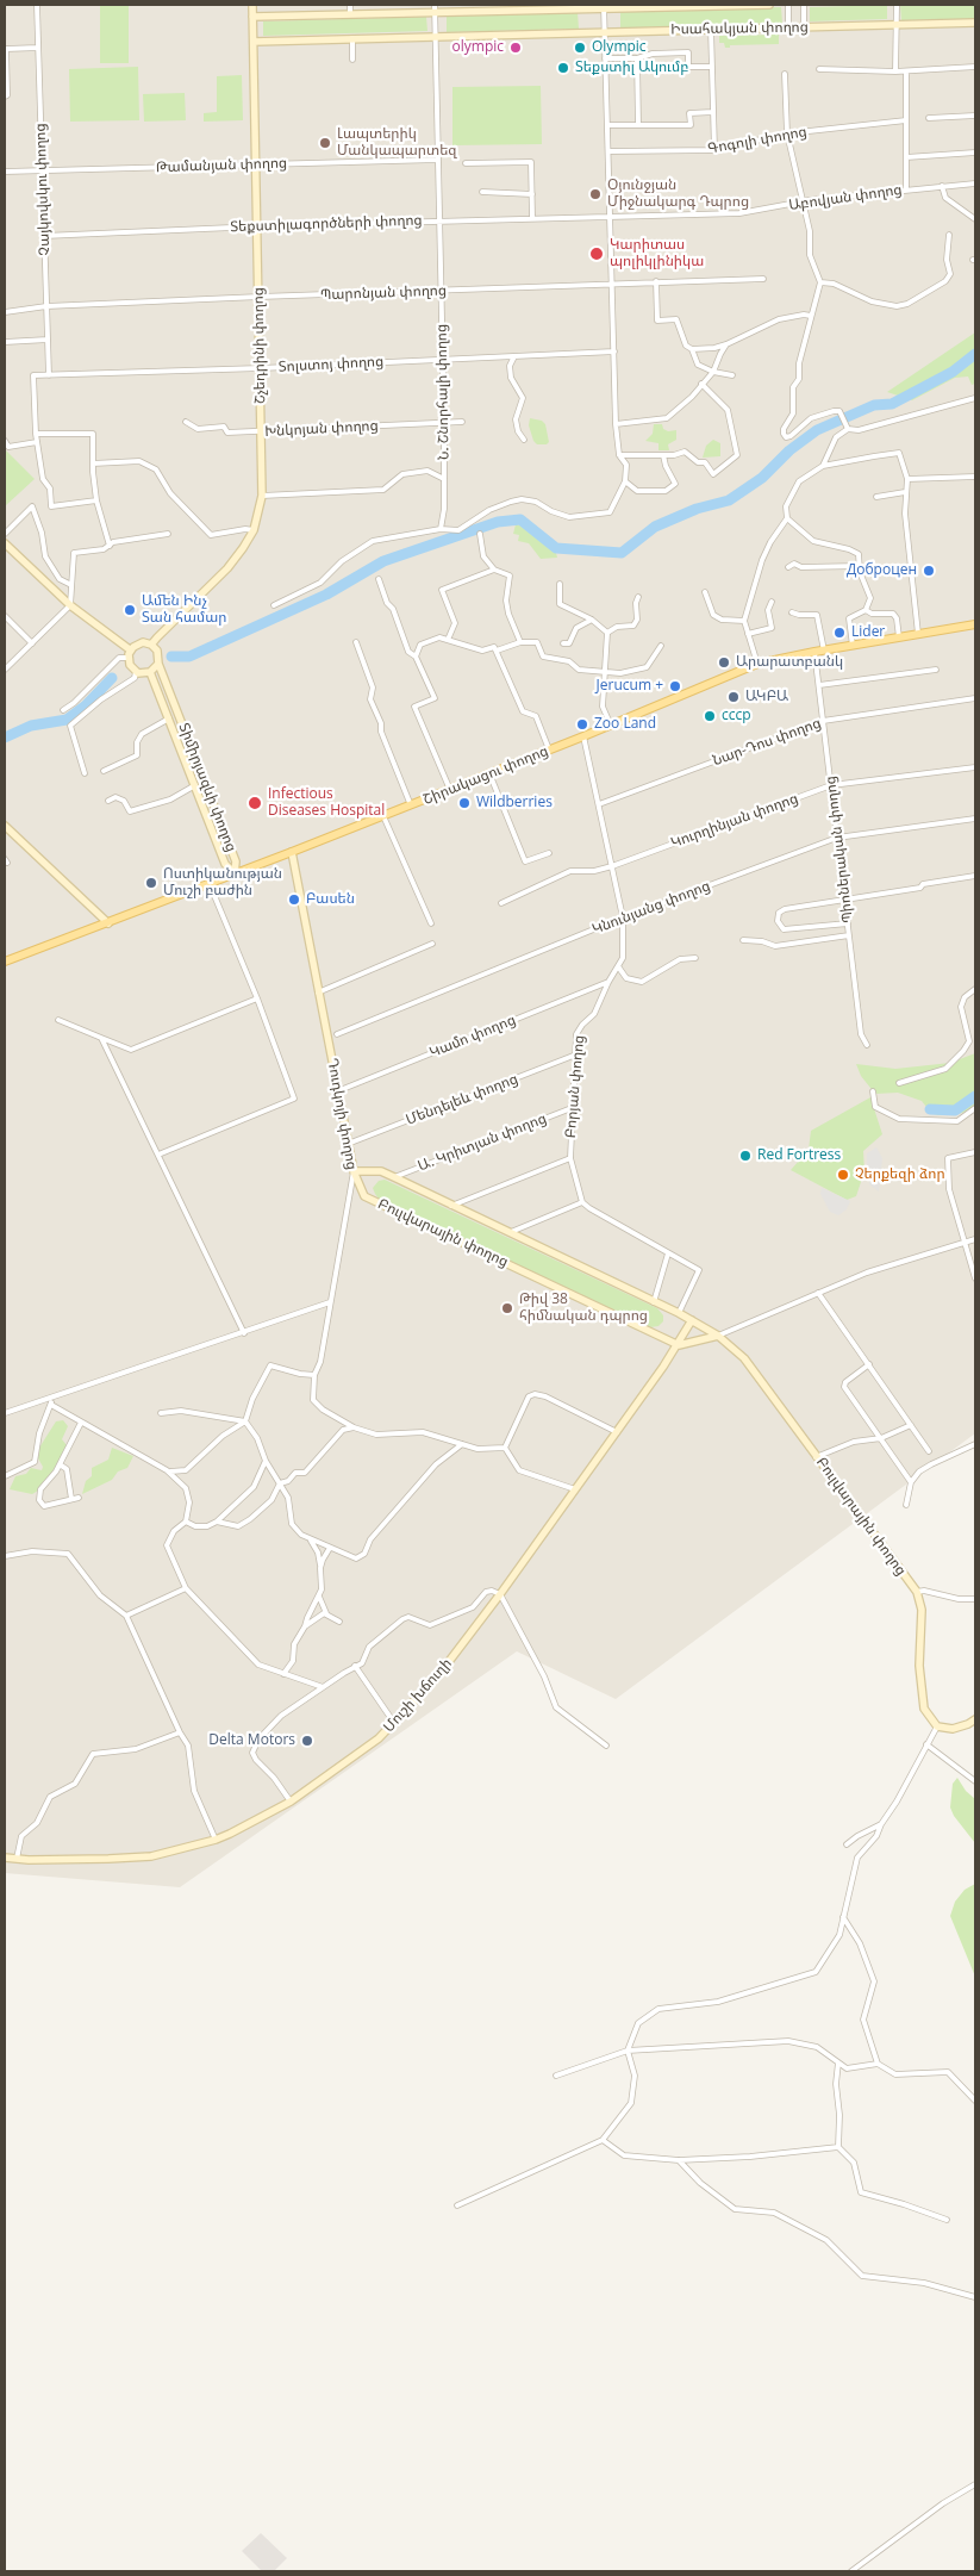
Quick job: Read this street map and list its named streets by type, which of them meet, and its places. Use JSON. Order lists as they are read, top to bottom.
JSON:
{
  "streets": {
    "main road": ["Շիրակացու փողոց"],
    "street": [
      "Իսահակյան փողոց",
      "Գոգոլի փողոց",
      "Թամանյան փողոց",
      "Չայկովսկու փողոց",
      "Աբովյան փողոց",
      "Տեքստիլագործների փողոց",
      "Պարոնյան փողոց",
      "Շչեդրինի փողոց",
      "Տոլստոյ փողոց",
      "Ն. Շնորհալի փողոց",
      "Խնկոյան փողոց",
      "Նար-Դոս փողոց",
      "Տիմիրյազևի փողոց",
      "Կուրղինյան փողոց",
      "Պիոներական փողոց",
      "Կնունյանց փողոց",
      "Կամո փողոց",
      "Բորյան փողոց",
      "Մենդելեև փողոց",
      "Դուդկոյի փողոց",
      "Ա. Կրիտյան փողոց",
      "Բուլվարային փողոց",
      "Մուշի խճուղի"
    ]
  },
  "crossings": [
    ["Իսահակյան փողոց", "Շչեդրինի փողոց"],
    ["Իսահակյան փողոց", "Ն. Շնորհալի փողոց"],
    ["Թամանյան փողոց", "Չայկովսկու փողոց"],
    ["Թամանյան փողոց", "Շչեդրինի փողոց"],
    ["Թամանյան փողոց", "Ն. Շնորհալի փողոց"],
    ["Չայկովսկու փողոց", "Տեքստիլագործների փողոց"],
    ["Չայկովսկու փողոց", "Պարոնյան փողոց"],
    ["Չայկովսկու փողոց", "Տոլստոյ փողոց"],
    ["Աբովյան փողոց", "Տեքստիլագործների փողոց"],
    ["Տեքստիլագործների փողոց", "Շչեդրինի փողոց"],
    ["Տեքստիլագործների փողոց", "Ն. Շնորհալի փողոց"],
    ["Պարոնյան փողոց", "Շչեդրինի փողոց"],
    ["Պարոնյան փողոց", "Ն. Շնորհալի փողոց"],
    ["Շչեդրինի փողոց", "Տոլստոյ փողոց"],
    ["Շչեդրինի փողոց", "Խնկոյան փողոց"],
    ["Շչեդրինի փողոց", "Տիմիրյազևի փողոց"],
    ["Տոլստոյ փողոց", "Ն. Շնորհալի փողոց"],
    ["Ն. Շնորհալի փողոց", "Խնկոյան փողոց"],
    ["Նար-Դոս փողոց", "Պիոներական փողոց"],
    ["Նար-Դոս փողոց", "Բորյան փողոց"],
    ["Շիրակացու փողոց", "Տիմիրյազևի փողոց"],
    ["Շիրակացու փողոց", "Պիոներական փողոց"],
    ["Շիրակացու փողոց", "Բորյան փողոց"],
    ["Շիրակացու փողոց", "Դուդկոյի փողոց"],
    ["Կուրղինյան փողոց", "Պիոներական փողոց"],
    ["Կուրղինյան փողոց", "Բորյան փողոց"],
    ["Պիոներական փողոց", "Կնունյանց փողոց"],
    ["Կնունյանց փողոց", "Բորյան փողոց"],
    ["Կամո փողոց", "Բորյան փողոց"],
    ["Կամո փողոց", "Դուդկոյի փողոց"],
    ["Բորյան փողոց", "Մենդելեև փողոց"],
    ["Բորյան փողոց", "Ա. Կրիտյան փողոց"],
    ["Մենդելեև փողոց", "Դուդկոյի փողոց"],
    ["Դուդկոյի փողոց", "Բուլվարային փողոց"],
    ["Ա. Կրիտյան փողոց", "Բուլվարային փողոց"],
    ["Բուլվարային փողոց", "Մուշի խճուղի"]
  ],
  "places": [
    "olympic",
    "Olympic",
    "Տեքստիլ Ակումբ",
    "Լապտերիկ Մանկապարտեզ",
    "Օյունջյան Միջնակարգ Դպրոց",
    "Կարիտաս պոլիկլինիկա",
    "Доброцен",
    "Ամեն Ինչ Տան համար",
    "Lider",
    "Արարատբանկ",
    "Jerucum +",
    "ԱԿԲԱ",
    "ссср",
    "Zoo Land",
    "Infectious Diseases Hospital",
    "Wildberries",
    "Ոստիկանության Մուշի բաժին",
    "Բասեն",
    "Red Fortress",
    "Չերքեզի ձոր",
    "Թիվ 38 հիմնական դպրոց",
    "Delta Motors"
  ]
}
